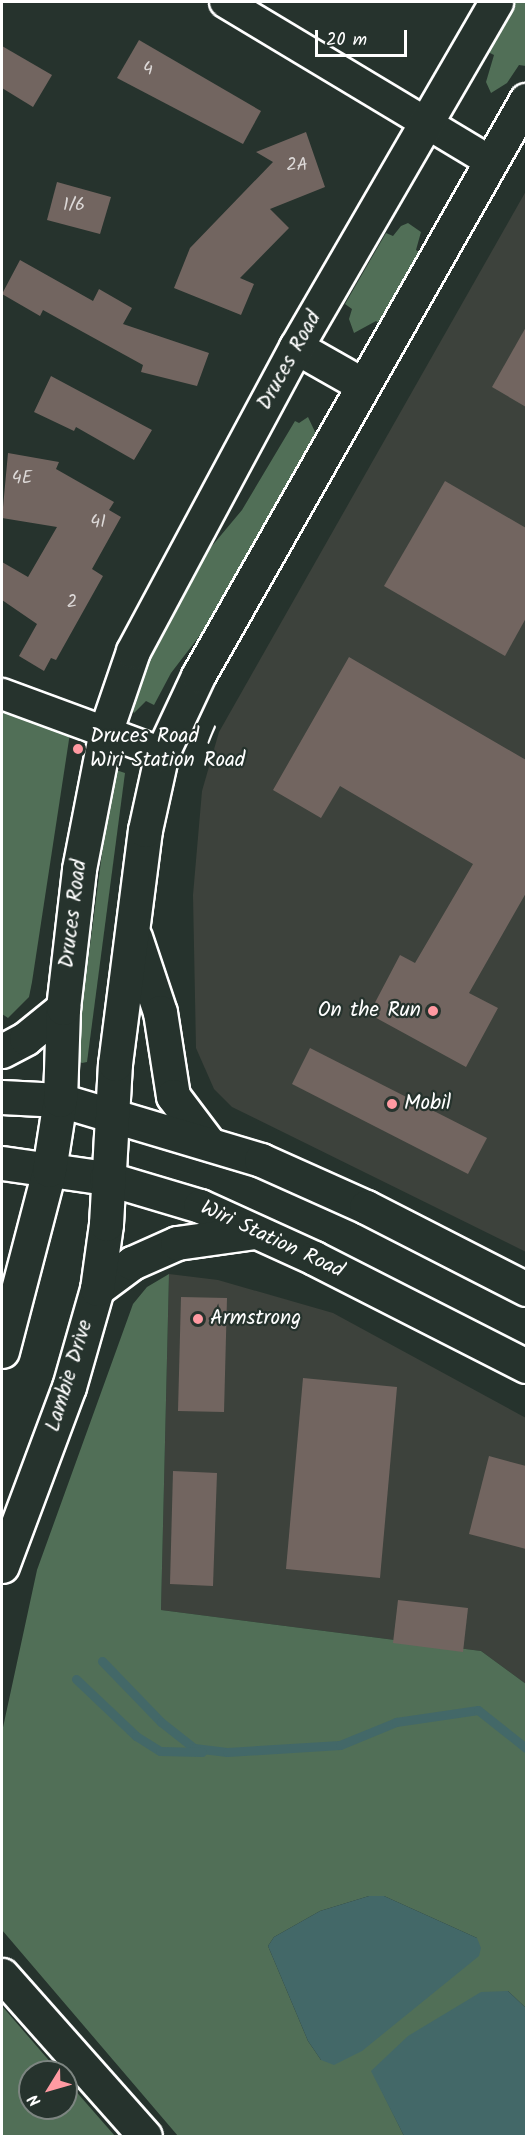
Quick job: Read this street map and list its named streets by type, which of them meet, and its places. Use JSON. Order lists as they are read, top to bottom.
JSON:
{
  "streets": {
    "main road": ["Druces Road", "Wiri Station Road", "Lambie Drive"]
  },
  "crossings": [
    ["Druces Road", "Wiri Station Road"],
    ["Wiri Station Road", "Lambie Drive"]
  ],
  "places": [
    "Druces Road / Wiri Station Road",
    "On the Run",
    "Mobil",
    "Armstrong"
  ],
  "house_numbers": [
    "4",
    "2A",
    "1/6",
    "4E",
    "4I",
    "2"
  ],
  "scale_bar": "20 m",
  "north": "bottom left"
}
